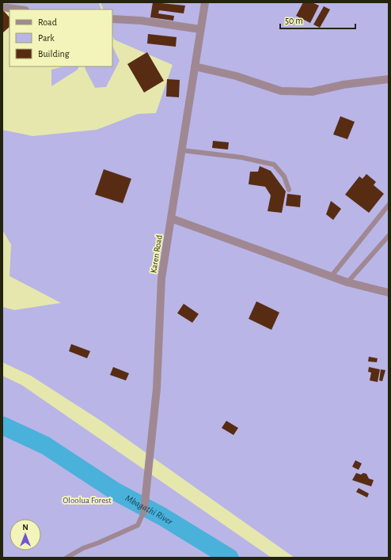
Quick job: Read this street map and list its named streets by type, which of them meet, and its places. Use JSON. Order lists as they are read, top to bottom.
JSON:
{
  "streets": {
    "street": ["Karen Road"]
  },
  "water": ["Mbagathi River"],
  "parks": ["Oloolua Forest"],
  "legend": ["Road", "Park", "Building"],
  "scale_bar": "50 m",
  "north": "top"
}
